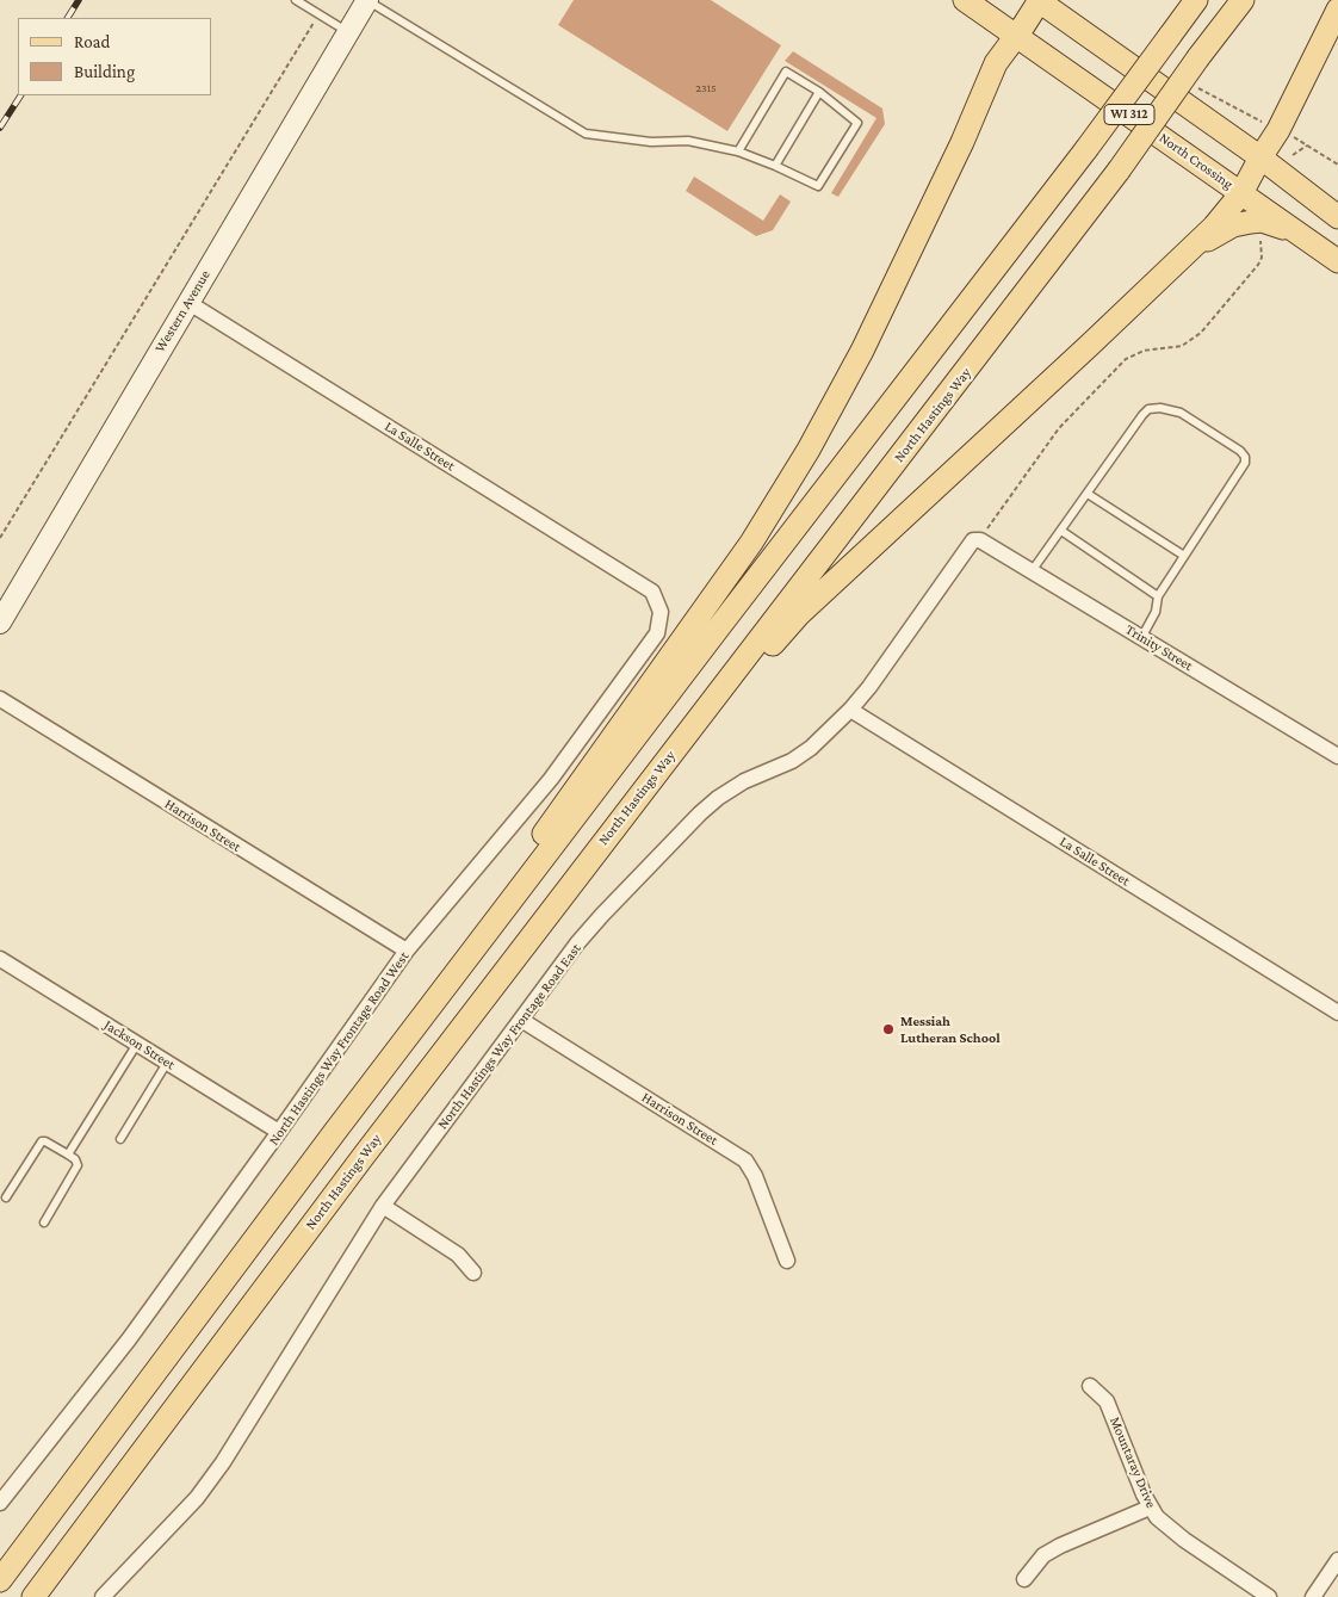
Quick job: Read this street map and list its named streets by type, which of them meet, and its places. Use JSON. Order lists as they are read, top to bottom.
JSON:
{
  "streets": {
    "main road": ["WI 312", "North Crossing", "North Hastings Way"],
    "street": [
      "Western Avenue",
      "La Salle Street",
      "Trinity Street",
      "Harrison Street",
      "North Hastings Way Frontage Road East",
      "Jackson Street",
      "North Hastings Way Frontage Road West",
      "Mountaray Drive"
    ]
  },
  "crossings": [
    ["Western Avenue", "La Salle Street"],
    ["La Salle Street", "North Hastings Way Frontage Road East"],
    ["La Salle Street", "North Hastings Way Frontage Road West"],
    ["Trinity Street", "North Hastings Way Frontage Road East"],
    ["Harrison Street", "North Hastings Way Frontage Road East"],
    ["Harrison Street", "North Hastings Way Frontage Road West"],
    ["Jackson Street", "North Hastings Way Frontage Road West"]
  ],
  "places": ["Messiah Lutheran School"],
  "house_numbers": ["2315"],
  "legend": ["Road", "Building"]
}
